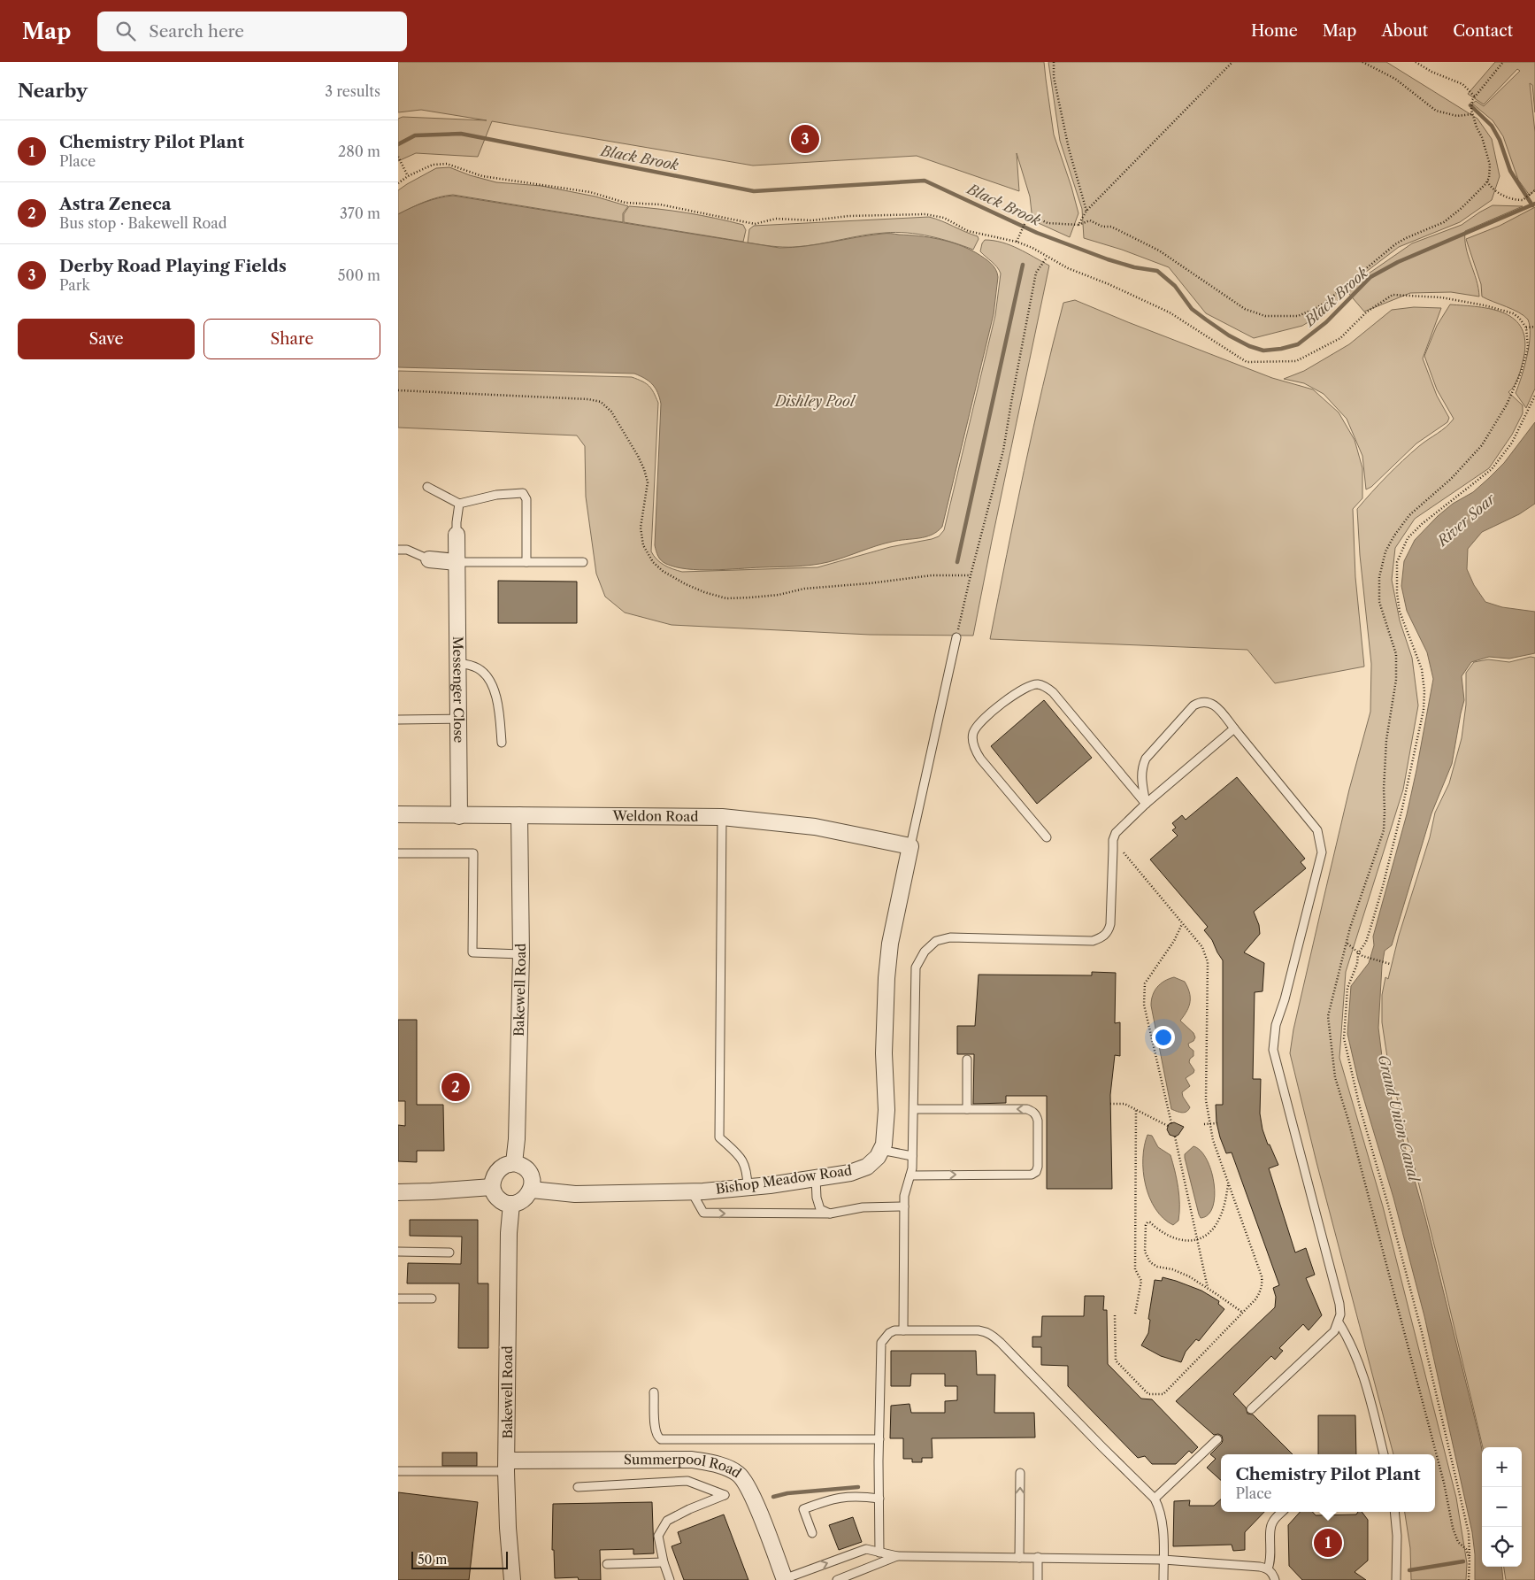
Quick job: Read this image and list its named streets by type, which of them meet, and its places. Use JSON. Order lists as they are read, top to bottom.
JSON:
{
  "streets": {
    "street": [
      "Messenger Close",
      "Weldon Road",
      "Bakewell Road",
      "Bishop Meadow Road",
      "Summerpool Road"
    ]
  },
  "crossings": [
    ["Messenger Close", "Weldon Road"],
    ["Weldon Road", "Bakewell Road"],
    ["Weldon Road", "Bishop Meadow Road"],
    ["Bakewell Road", "Bishop Meadow Road"],
    ["Bakewell Road", "Summerpool Road"]
  ],
  "water": [
    "Black Brook",
    "Dishley Pool",
    "River Soar",
    "Grand Union Canal"
  ],
  "scale_bar": "50 m",
  "page": {
    "header": "Map",
    "search": "Search here",
    "nav": [
      "Home",
      "Map",
      "About",
      "Contact"
    ],
    "heading": ["Nearby", "3 results"],
    "list": [
      {
        "mark": "1",
        "name": "Chemistry Pilot Plant",
        "note": "Place",
        "value": "280 m"
      },
      {
        "mark": "2",
        "name": "Astra Zeneca",
        "note": "Bus stop · Bakewell Road",
        "value": "370 m"
      },
      {
        "mark": "3",
        "name": "Derby Road Playing Fields",
        "note": "Park",
        "value": "500 m"
      }
    ],
    "pins": ["3", "2", "1"],
    "buttons": ["Save", "Share"],
    "map_buttons": ["+", "−"],
    "popup": ["Chemistry Pilot Plant", "Place"],
    "scale": "50 m"
  }
}
